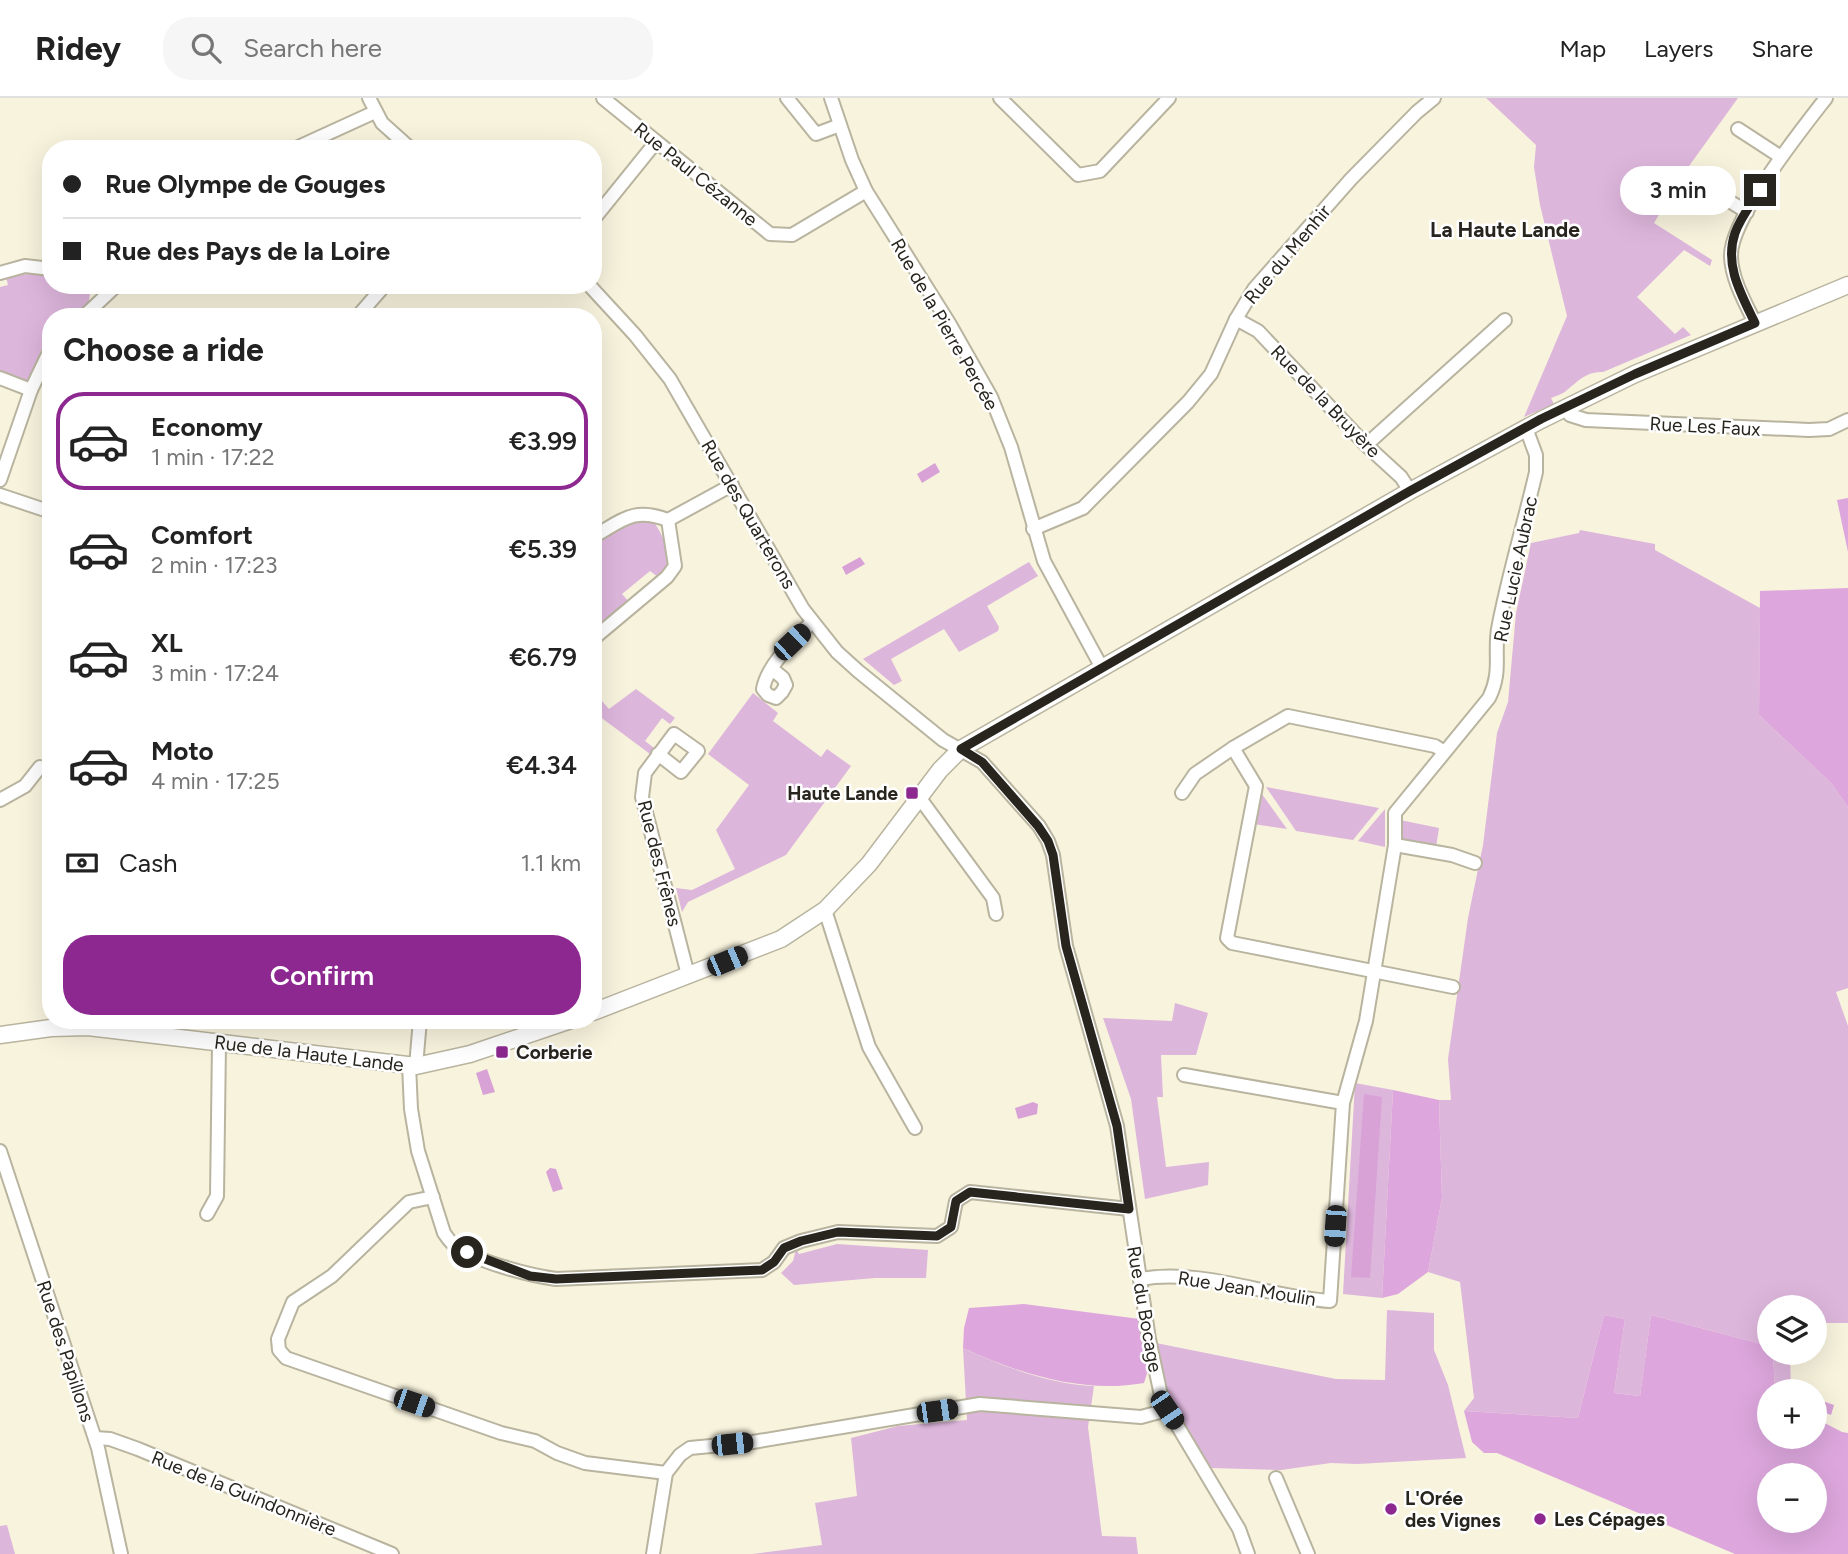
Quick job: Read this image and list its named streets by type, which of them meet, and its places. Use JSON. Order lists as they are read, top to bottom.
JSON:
{
  "streets": {
    "street": [
      "Rue Paul Cézanne",
      "Rue du Menhir",
      "Rue de la Pierre Percée",
      "Rue de la Bruyère",
      "Rue Les Faux",
      "Rue des Quarterons",
      "Rue Lucie Aubrac",
      "Rue des Frênes",
      "Rue de la Haute Lande",
      "Rue Jean Moulin",
      "Rue du Bocage",
      "Rue des Papillons",
      "Rue de la Guindonnière"
    ]
  },
  "crossings": [
    ["Rue Paul Cézanne", "Rue de la Pierre Percée"],
    ["Rue du Menhir", "Rue de la Pierre Percée"],
    ["Rue du Menhir", "Rue de la Bruyère"],
    ["Rue des Quarterons", "Rue du Bocage"],
    ["Rue Lucie Aubrac", "Rue Jean Moulin"],
    ["Rue Jean Moulin", "Rue du Bocage"],
    ["Rue des Papillons", "Rue de la Guindonnière"]
  ],
  "districts": ["La Haute Lande"],
  "places": {
    "transit": ["Haute Lande", "Corberie"],
    "other": ["L'Orée des Vignes", "Les Cépages"]
  },
  "page": {
    "header": "Ridey",
    "search": "Search here",
    "nav": ["Map", "Layers", "Share"],
    "banner": ["Rue Olympe de Gouges", "Rue des Pays de la Loire"],
    "bubble": "3 min",
    "heading": "Choose a ride",
    "list": [
      {
        "name": "Economy",
        "note": "1 min · 17:22",
        "value": "€3.99"
      },
      {
        "name": "Comfort",
        "note": "2 min · 17:23",
        "value": "€5.39"
      },
      {
        "name": "XL",
        "note": "3 min · 17:24",
        "value": "€6.79"
      },
      {
        "name": "Moto",
        "note": "4 min · 17:25",
        "value": "€4.34"
      }
    ],
    "pay": ["Cash", "1.1 km"],
    "buttons": "Confirm",
    "map_buttons": ["+", "−"]
  }
}
